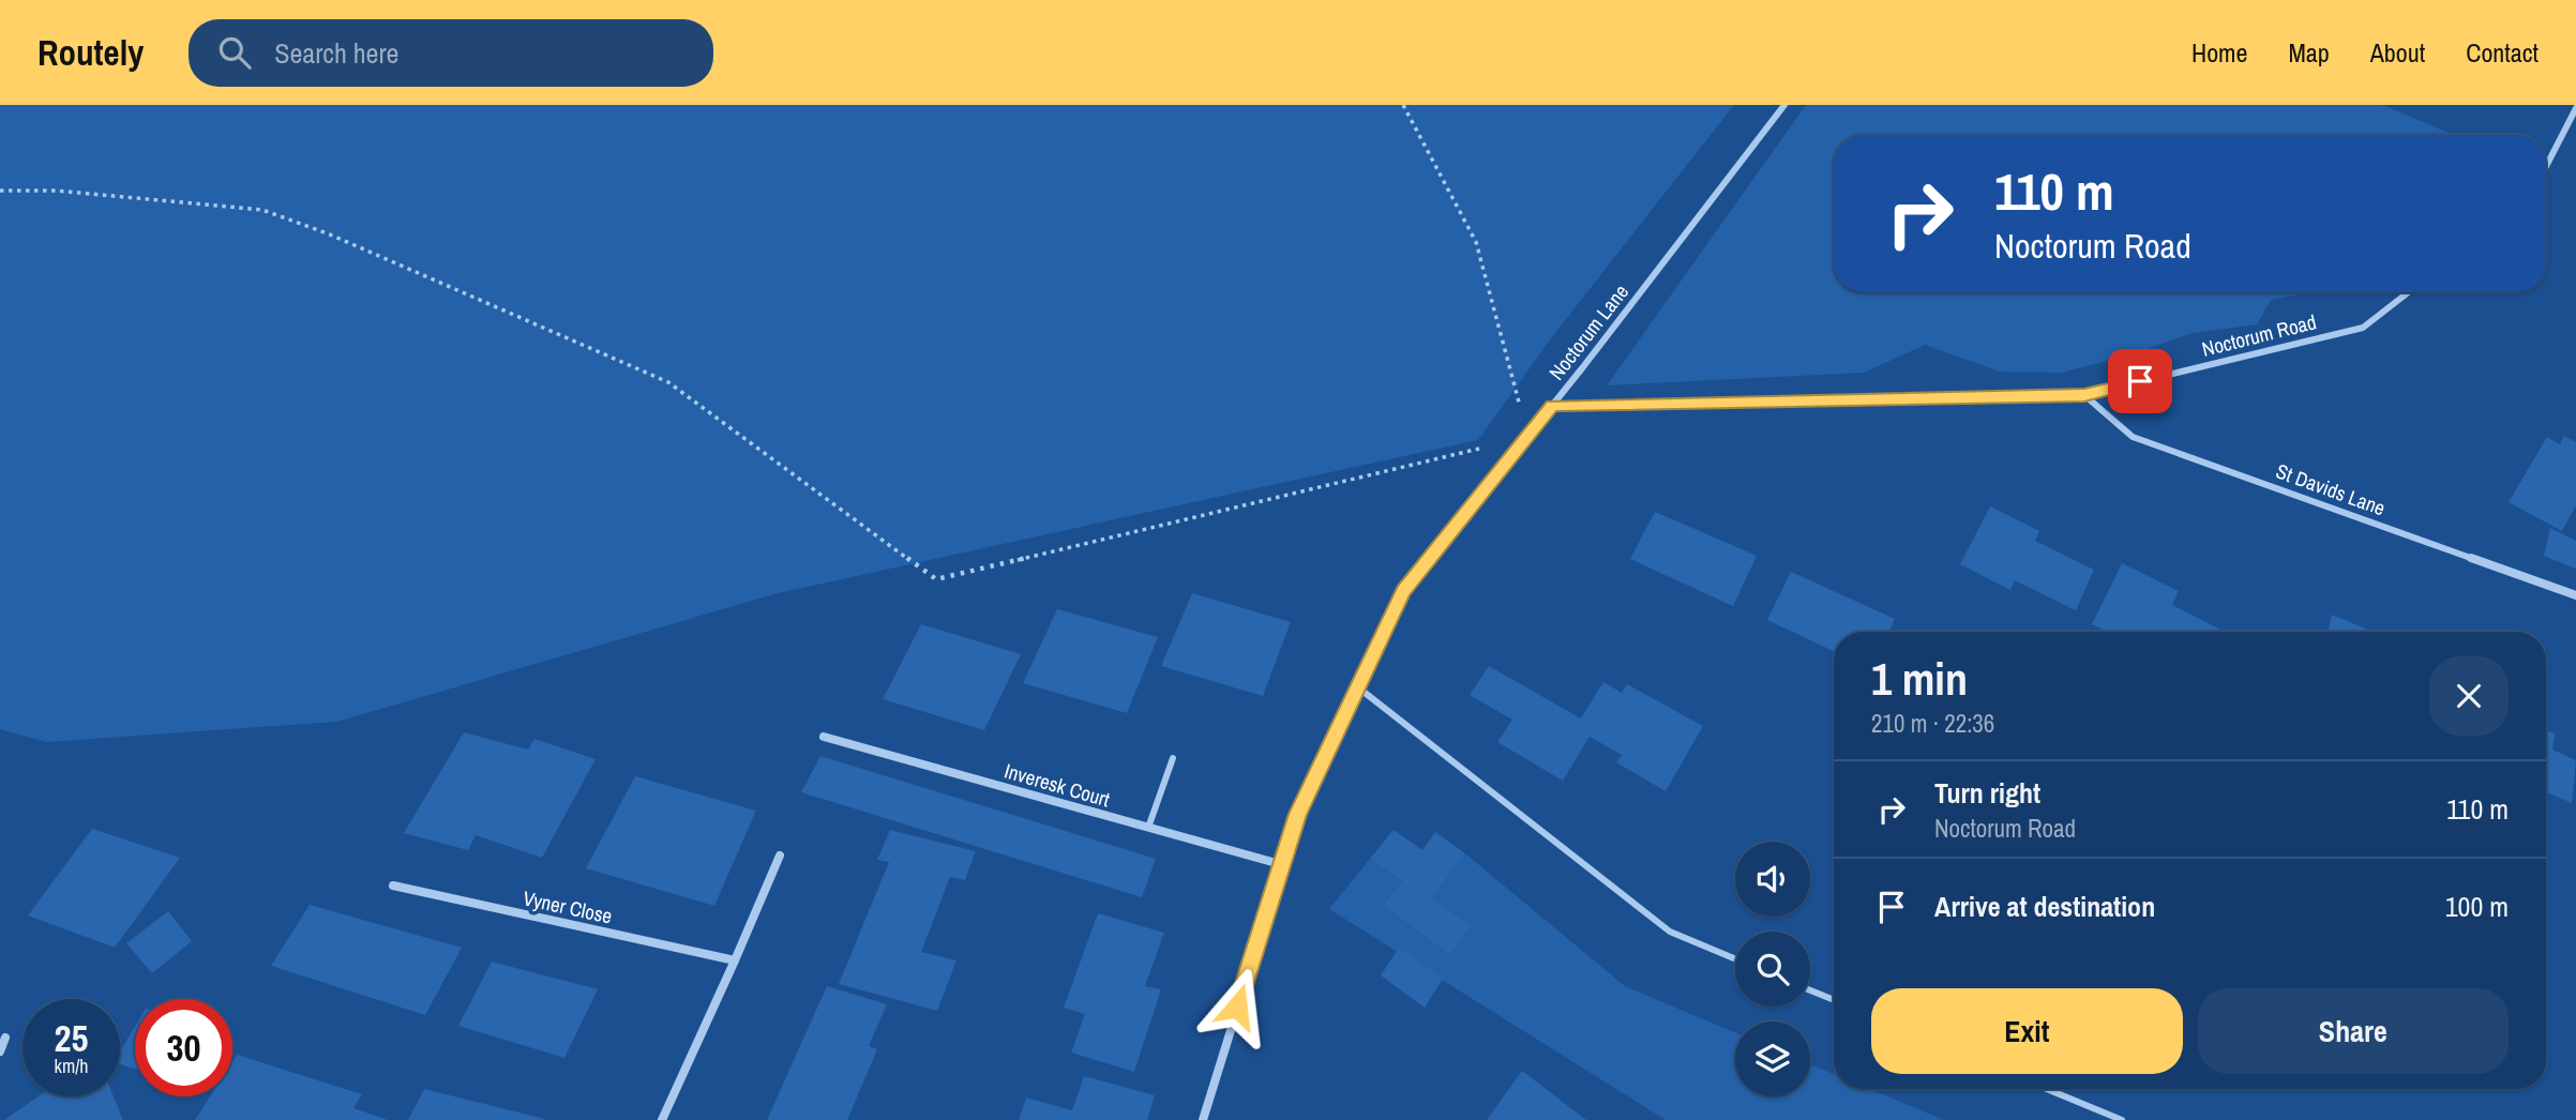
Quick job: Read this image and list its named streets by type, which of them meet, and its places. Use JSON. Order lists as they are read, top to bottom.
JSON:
{
  "streets": {
    "street": [
      "Noctorum Lane",
      "Noctorum Road",
      "St Davids Lane",
      "Inveresk Court",
      "Vyner Close"
    ]
  },
  "crossings": [
    ["Noctorum Lane", "Noctorum Road"],
    ["Noctorum Lane", "Inveresk Court"],
    ["Noctorum Road", "St Davids Lane"]
  ],
  "page": {
    "header": "Routely",
    "search": "Search here",
    "nav": [
      "Home",
      "Map",
      "About",
      "Contact"
    ],
    "turn": ["110 m", "Noctorum Road"],
    "heading": ["1 min", "210 m · 22:36"],
    "list": [
      {
        "name": "Turn right",
        "note": "Noctorum Road",
        "value": "110 m"
      },
      {
        "name": "Arrive at destination",
        "value": "100 m"
      }
    ],
    "buttons": ["Exit", "Share"],
    "speed": "25 km/h",
    "limit": "30"
  }
}
